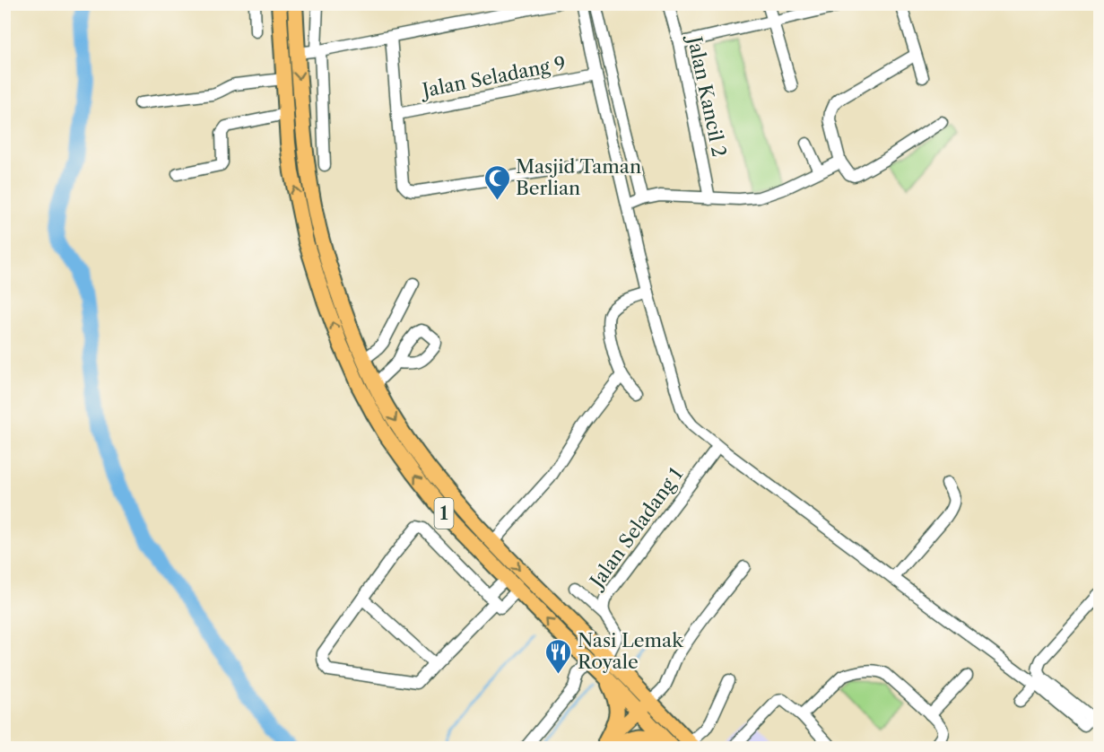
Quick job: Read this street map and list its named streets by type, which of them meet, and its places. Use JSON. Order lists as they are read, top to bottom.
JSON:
{
  "streets": {
    "highway": ["1"],
    "street": ["Jalan Seladang 9", "Jalan Kancil 2", "Jalan Seladang 1"]
  },
  "crossings": [
    ["1", "Jalan Seladang 1"]
  ],
  "places": {
    "mosque": ["Masjid Taman Berlian"],
    "restaurant": ["Nasi Lemak Royale"]
  }
}
